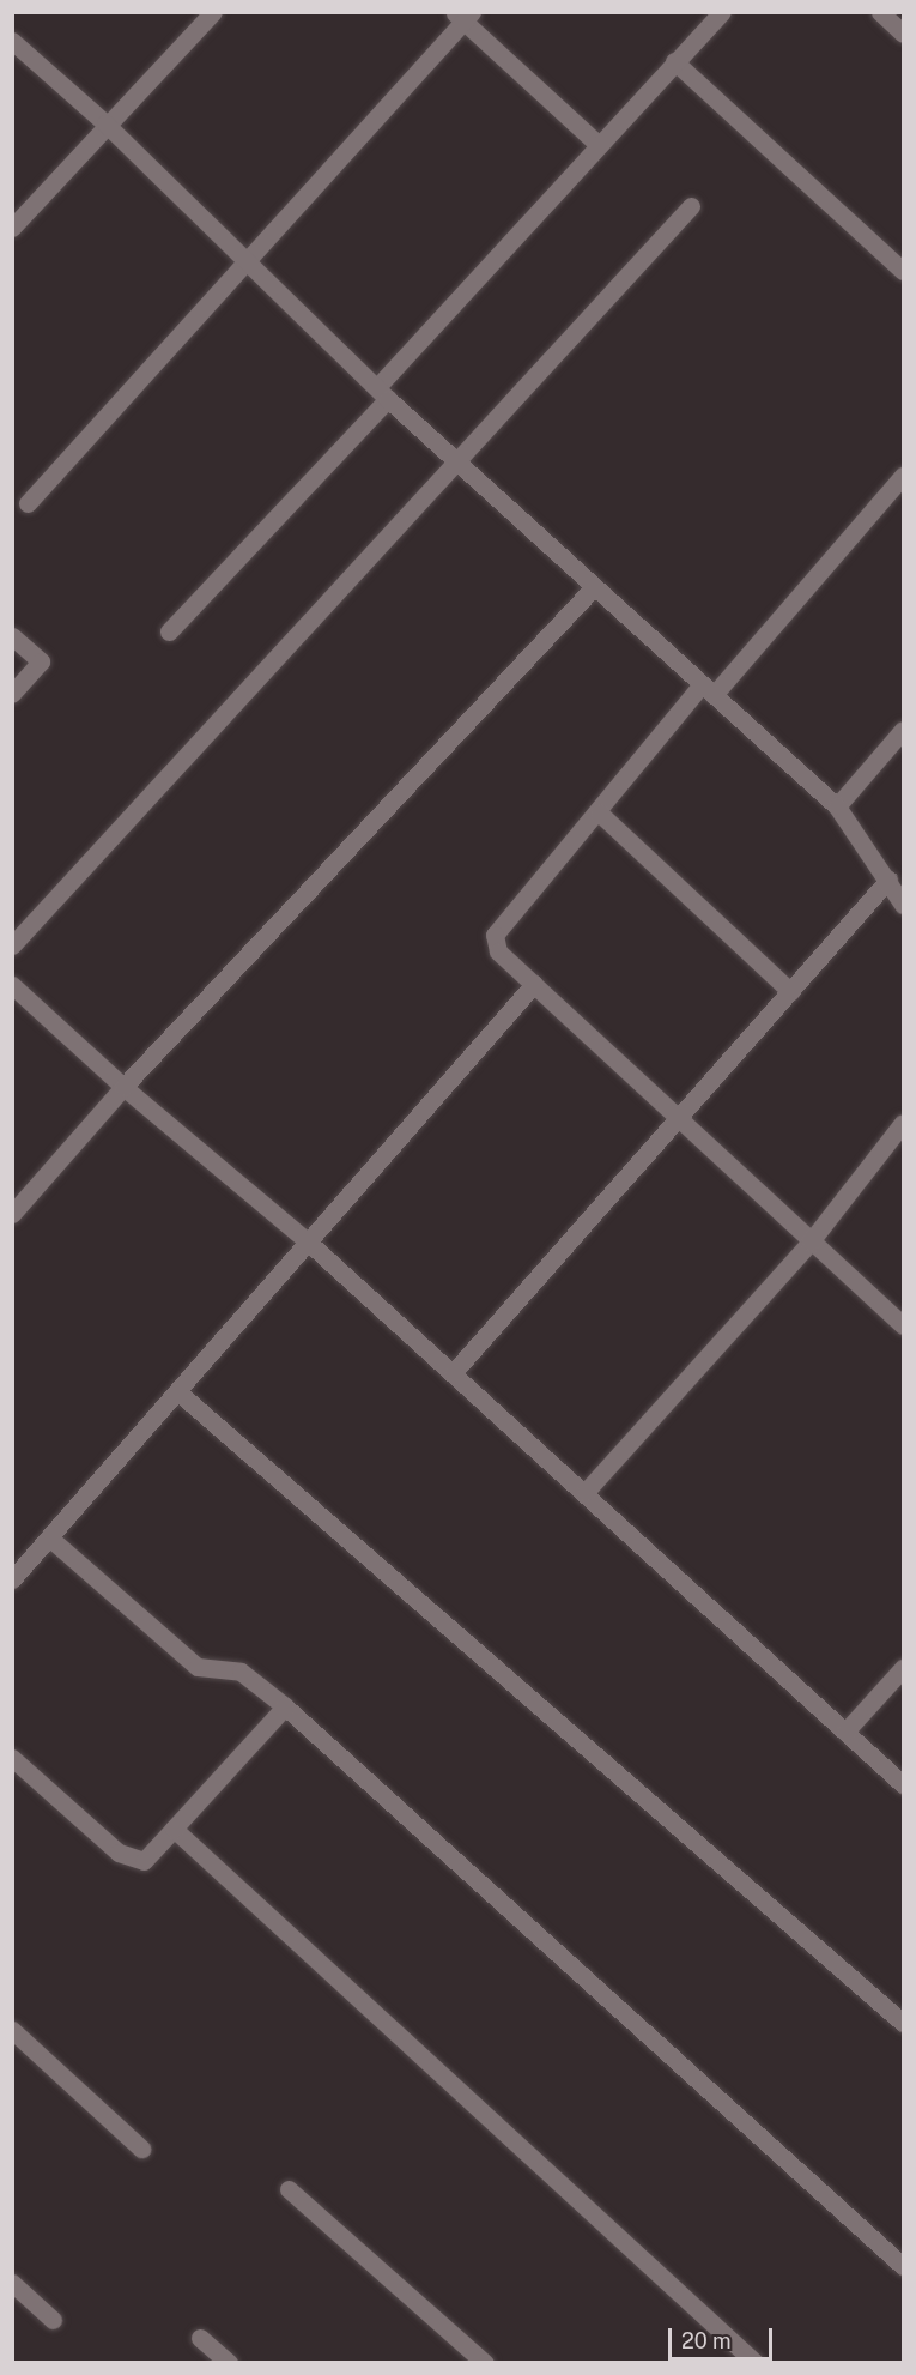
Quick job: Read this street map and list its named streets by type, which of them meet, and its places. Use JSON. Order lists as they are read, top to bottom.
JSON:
{
  "scale_bar": "20 m"
}
